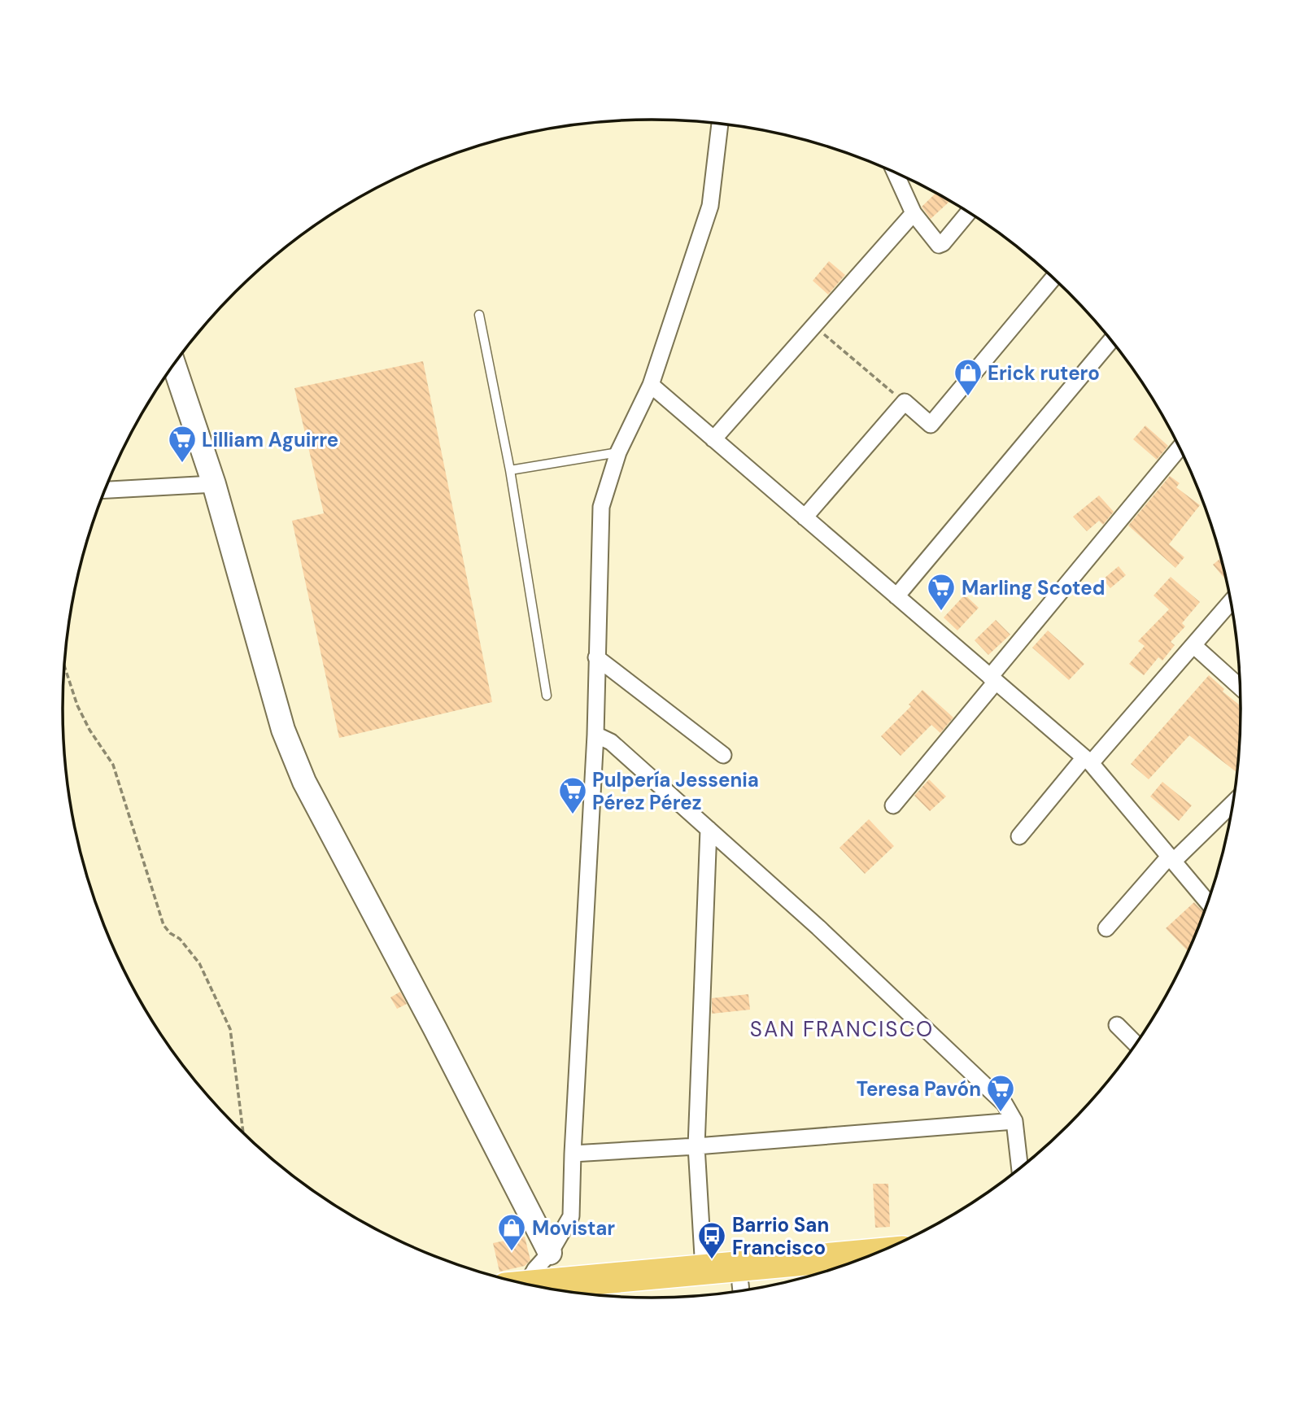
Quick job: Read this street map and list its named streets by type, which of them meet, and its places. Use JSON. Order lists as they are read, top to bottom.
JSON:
{
  "districts": ["SAN FRANCISCO"],
  "places": {
    "shop": ["Erick rutero", "Movistar"],
    "supermarket": [
      "Lilliam Aguirre",
      "Marling Scoted",
      "Pulpería Jessenia Pérez Pérez",
      "Teresa Pavón"
    ],
    "bus stop": ["Barrio San Francisco"]
  }
}
